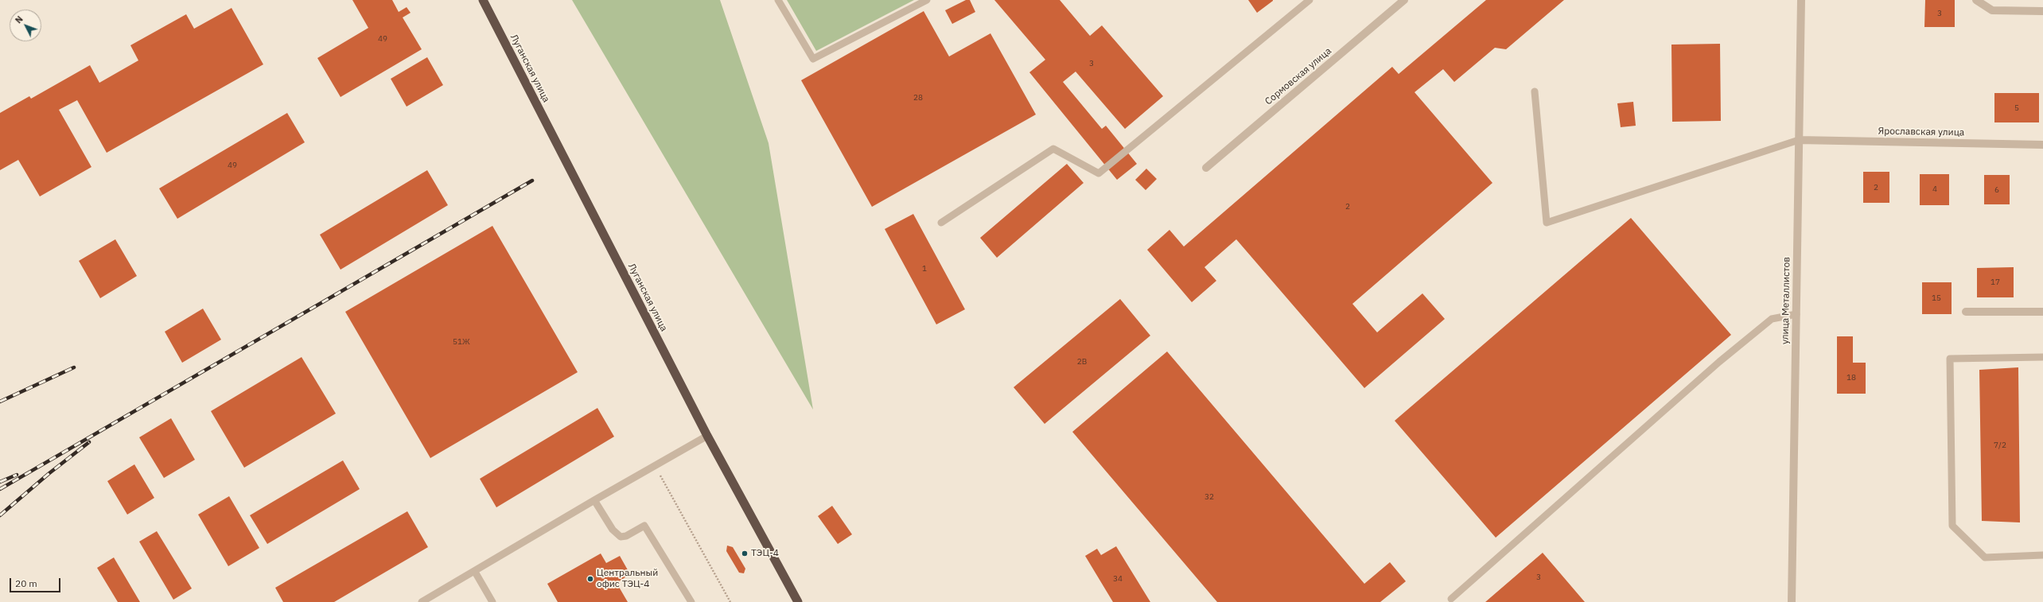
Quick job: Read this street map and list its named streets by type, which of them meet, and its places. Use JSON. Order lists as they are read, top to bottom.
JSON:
{
  "streets": {
    "highway": ["Луганская улица"],
    "street": ["Сормовская улица", "Ярославская улица", "улица Металлистов"]
  },
  "crossings": [
    ["Ярославская улица", "улица Металлистов"]
  ],
  "places": ["ТЭЦ-4", "Центральный офис ТЭЦ-4"],
  "house_numbers": [
    "3",
    "49",
    "3",
    "28",
    "5",
    "49",
    "2",
    "4",
    "6",
    "2",
    "1",
    "17",
    "15",
    "51Ж",
    "2В",
    "18",
    "7/2",
    "32",
    "3",
    "34"
  ],
  "scale_bar": "20 m",
  "north": "top left"
}
